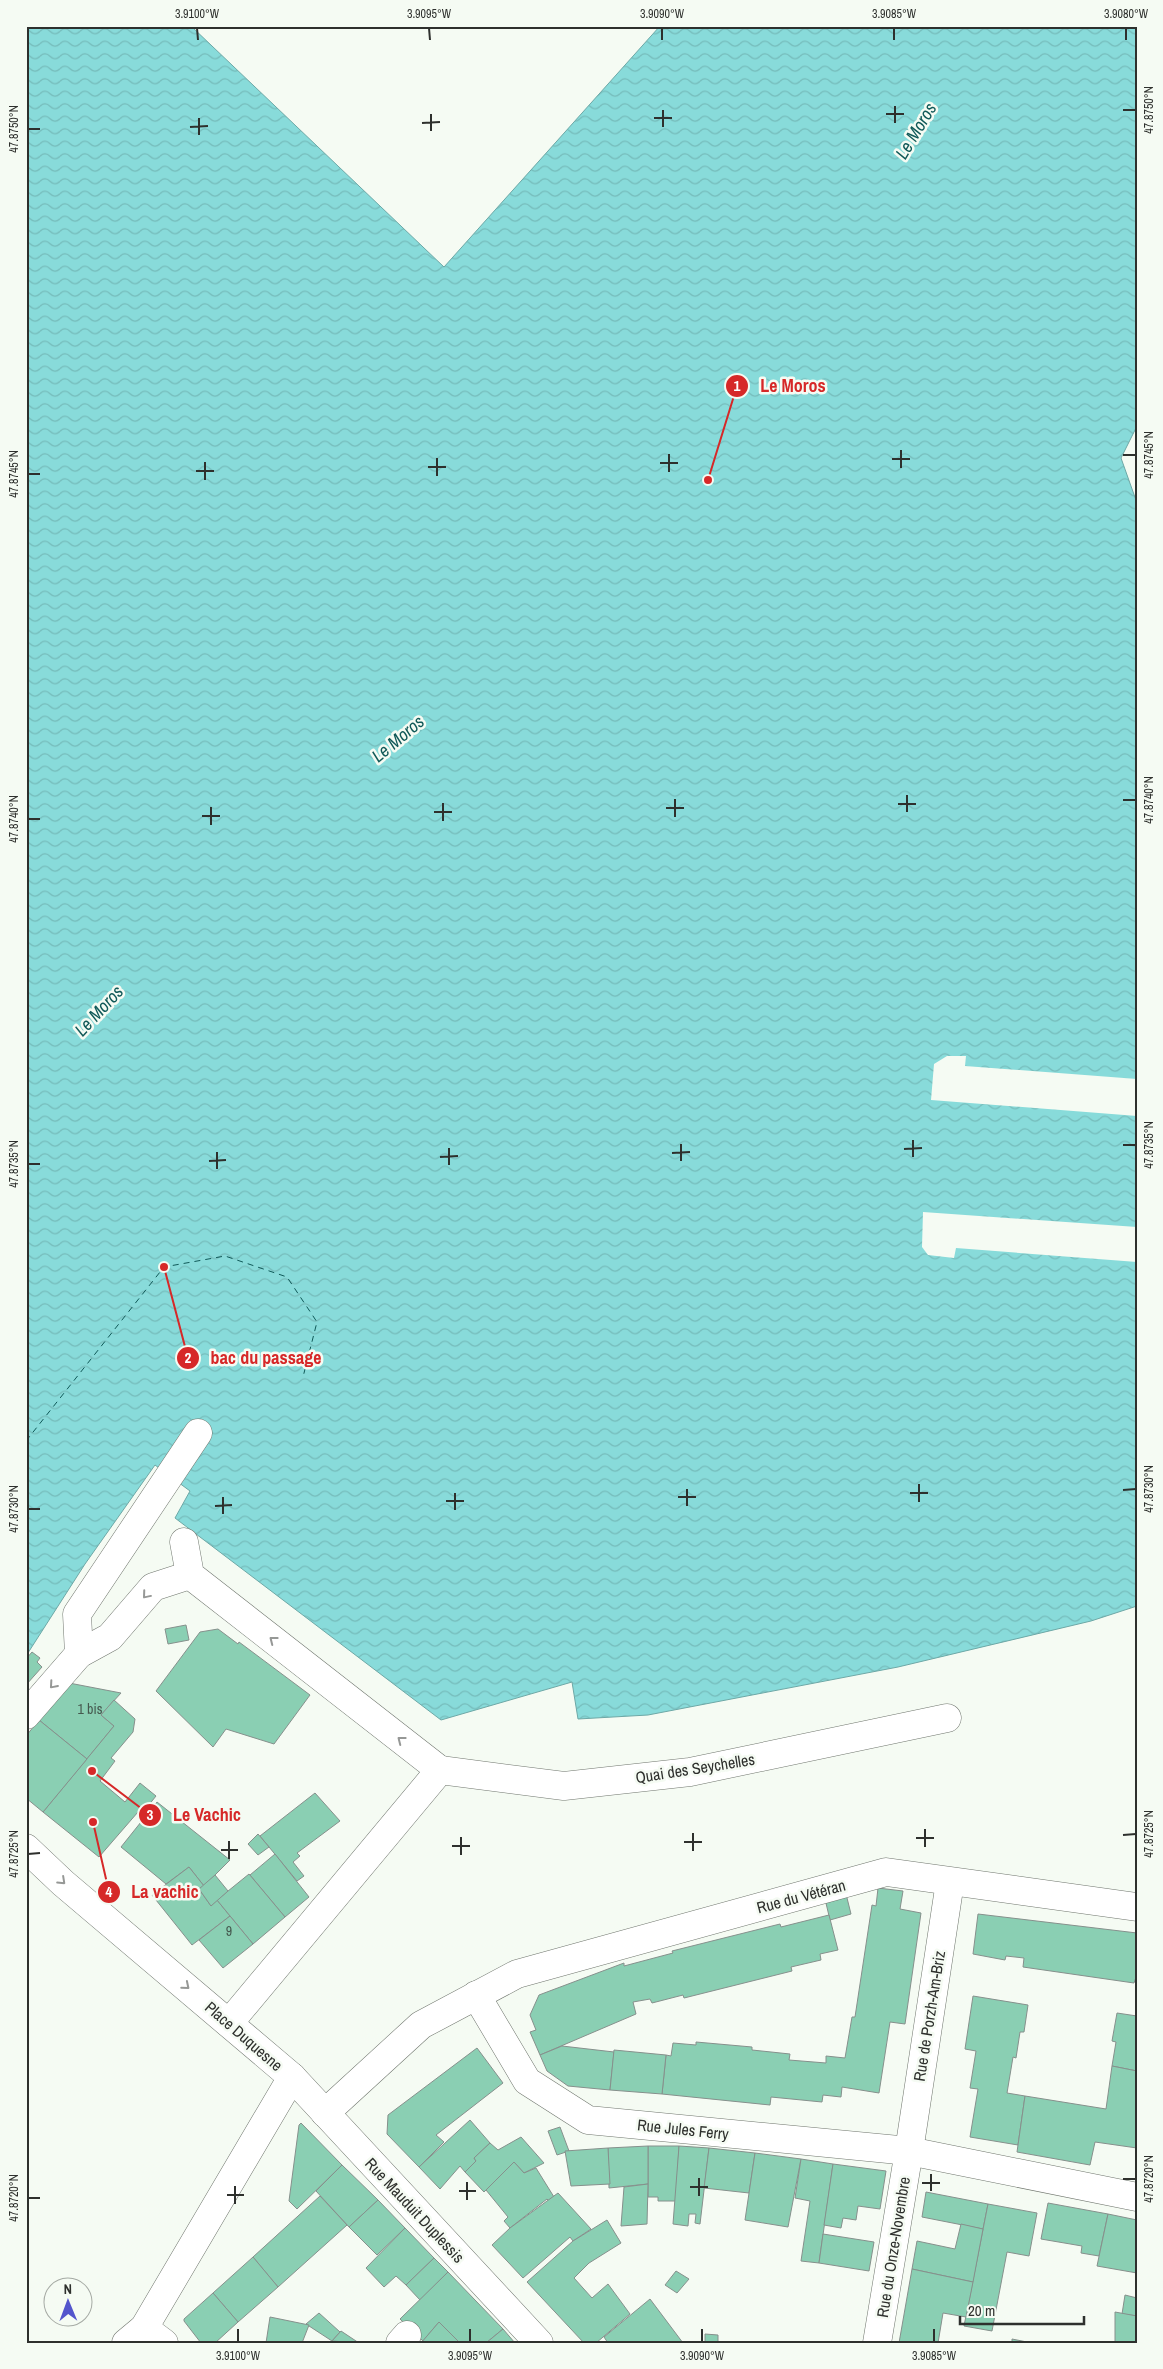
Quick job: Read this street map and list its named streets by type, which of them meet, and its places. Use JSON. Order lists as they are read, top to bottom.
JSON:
{
  "streets": {
    "street": [
      "Quai des Seychelles",
      "Rue du Vétéran",
      "Rue de Porzh-Am-Briz",
      "Place Duquesne",
      "Rue Jules Ferry",
      "Rue Mauduit Duplessis",
      "Rue du Onze-Novembre"
    ]
  },
  "crossings": [
    ["Rue du Vétéran", "Rue de Porzh-Am-Briz"],
    ["Rue du Vétéran", "Rue Jules Ferry"],
    ["Rue de Porzh-Am-Briz", "Rue Jules Ferry"],
    ["Rue de Porzh-Am-Briz", "Rue du Onze-Novembre"],
    ["Place Duquesne", "Rue Mauduit Duplessis"],
    ["Rue Jules Ferry", "Rue du Onze-Novembre"]
  ],
  "one_way": ["Place Duquesne"],
  "water": ["Le Moros"],
  "places": [
    "Le Moros",
    "bac du passage",
    "Le Vachic",
    "La vachic"
  ],
  "house_numbers": ["1 bis", "9"],
  "scale_bar": "20 m",
  "north": "top",
  "coordinates": [
    "3.9100°W",
    "3.9095°W",
    "3.9090°W",
    "3.9085°W",
    "3.9080°W",
    "47.8750°N",
    "47.8745°N",
    "47.8740°N",
    "47.8735°N",
    "47.8730°N",
    "47.8725°N",
    "47.8720°N"
  ]
}
